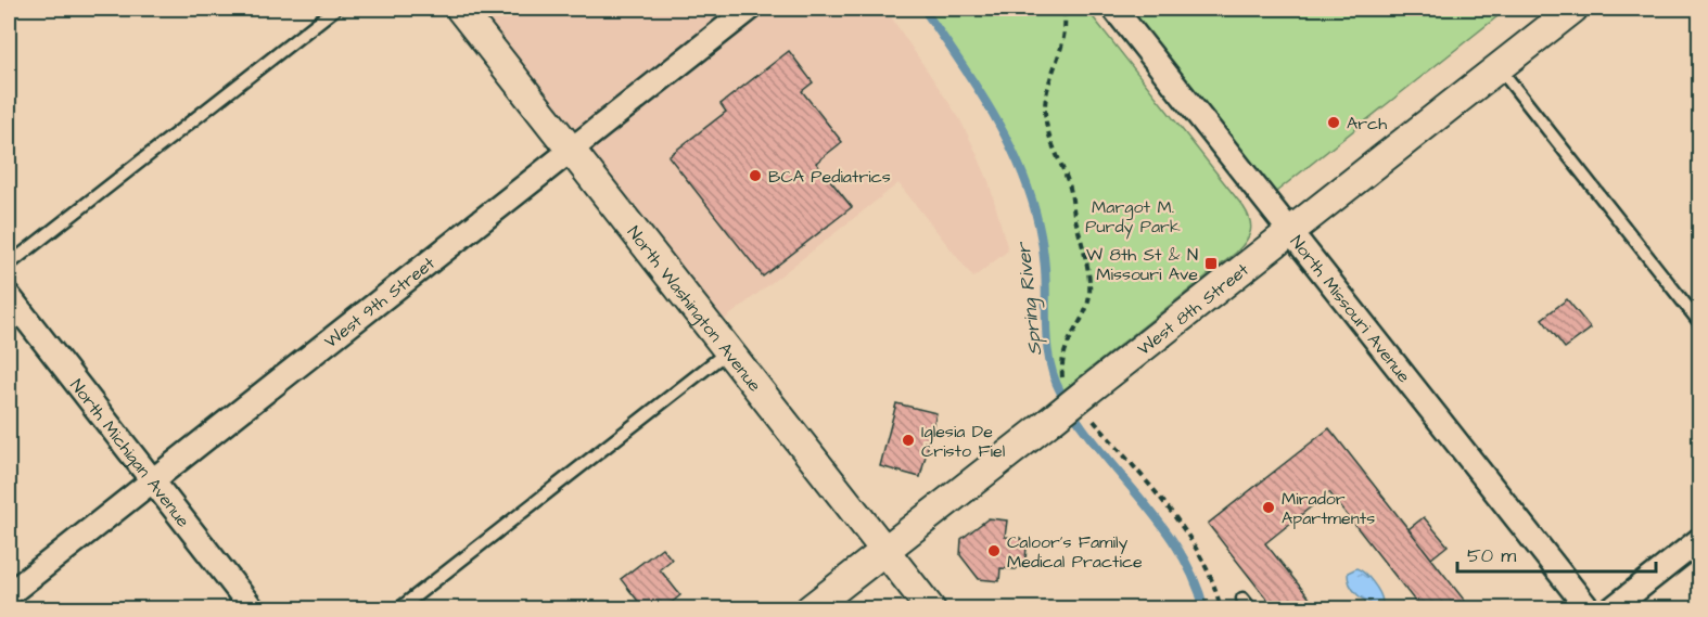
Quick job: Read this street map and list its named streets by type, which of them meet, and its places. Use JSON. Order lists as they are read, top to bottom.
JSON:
{
  "streets": {
    "street": [
      "West 9th Street",
      "North Washington Avenue",
      "North Missouri Avenue",
      "West 8th Street",
      "North Michigan Avenue"
    ]
  },
  "crossings": [
    ["West 9th Street", "North Washington Avenue"],
    ["West 9th Street", "North Michigan Avenue"],
    ["North Washington Avenue", "West 8th Street"],
    ["North Missouri Avenue", "West 8th Street"]
  ],
  "water": ["Spring River"],
  "parks": ["Margot M. Purdy Park"],
  "places": {
    "other": [
      "Arch",
      "BCA Pediatrics",
      "Iglesia De Cristo Fiel",
      "Mirador Apartments",
      "Caloor's Family Medical Practice"
    ],
    "transit": ["W 8th St & N Missouri Ave"]
  },
  "scale_bar": "50 m"
}
